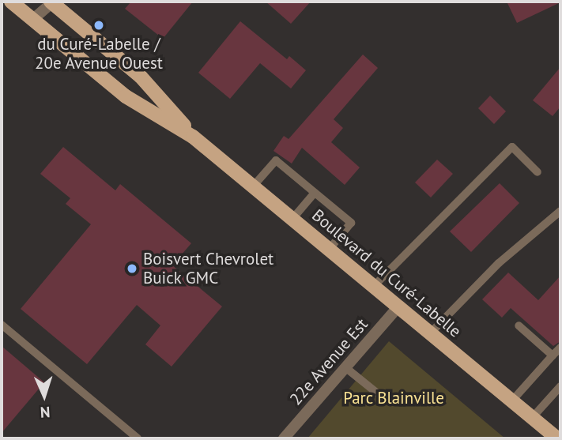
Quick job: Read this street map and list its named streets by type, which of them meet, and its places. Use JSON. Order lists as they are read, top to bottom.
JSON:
{
  "streets": {
    "main road": ["Boulevard du Curé-Labelle"],
    "street": ["22e Avenue Est"]
  },
  "crossings": [
    ["Boulevard du Curé-Labelle", "22e Avenue Est"]
  ],
  "parks": ["Parc Blainville"],
  "places": ["du Curé-Labelle / 20e Avenue Ouest", "Boisvert Chevrolet Buick GMC"],
  "north": "bottom"
}
